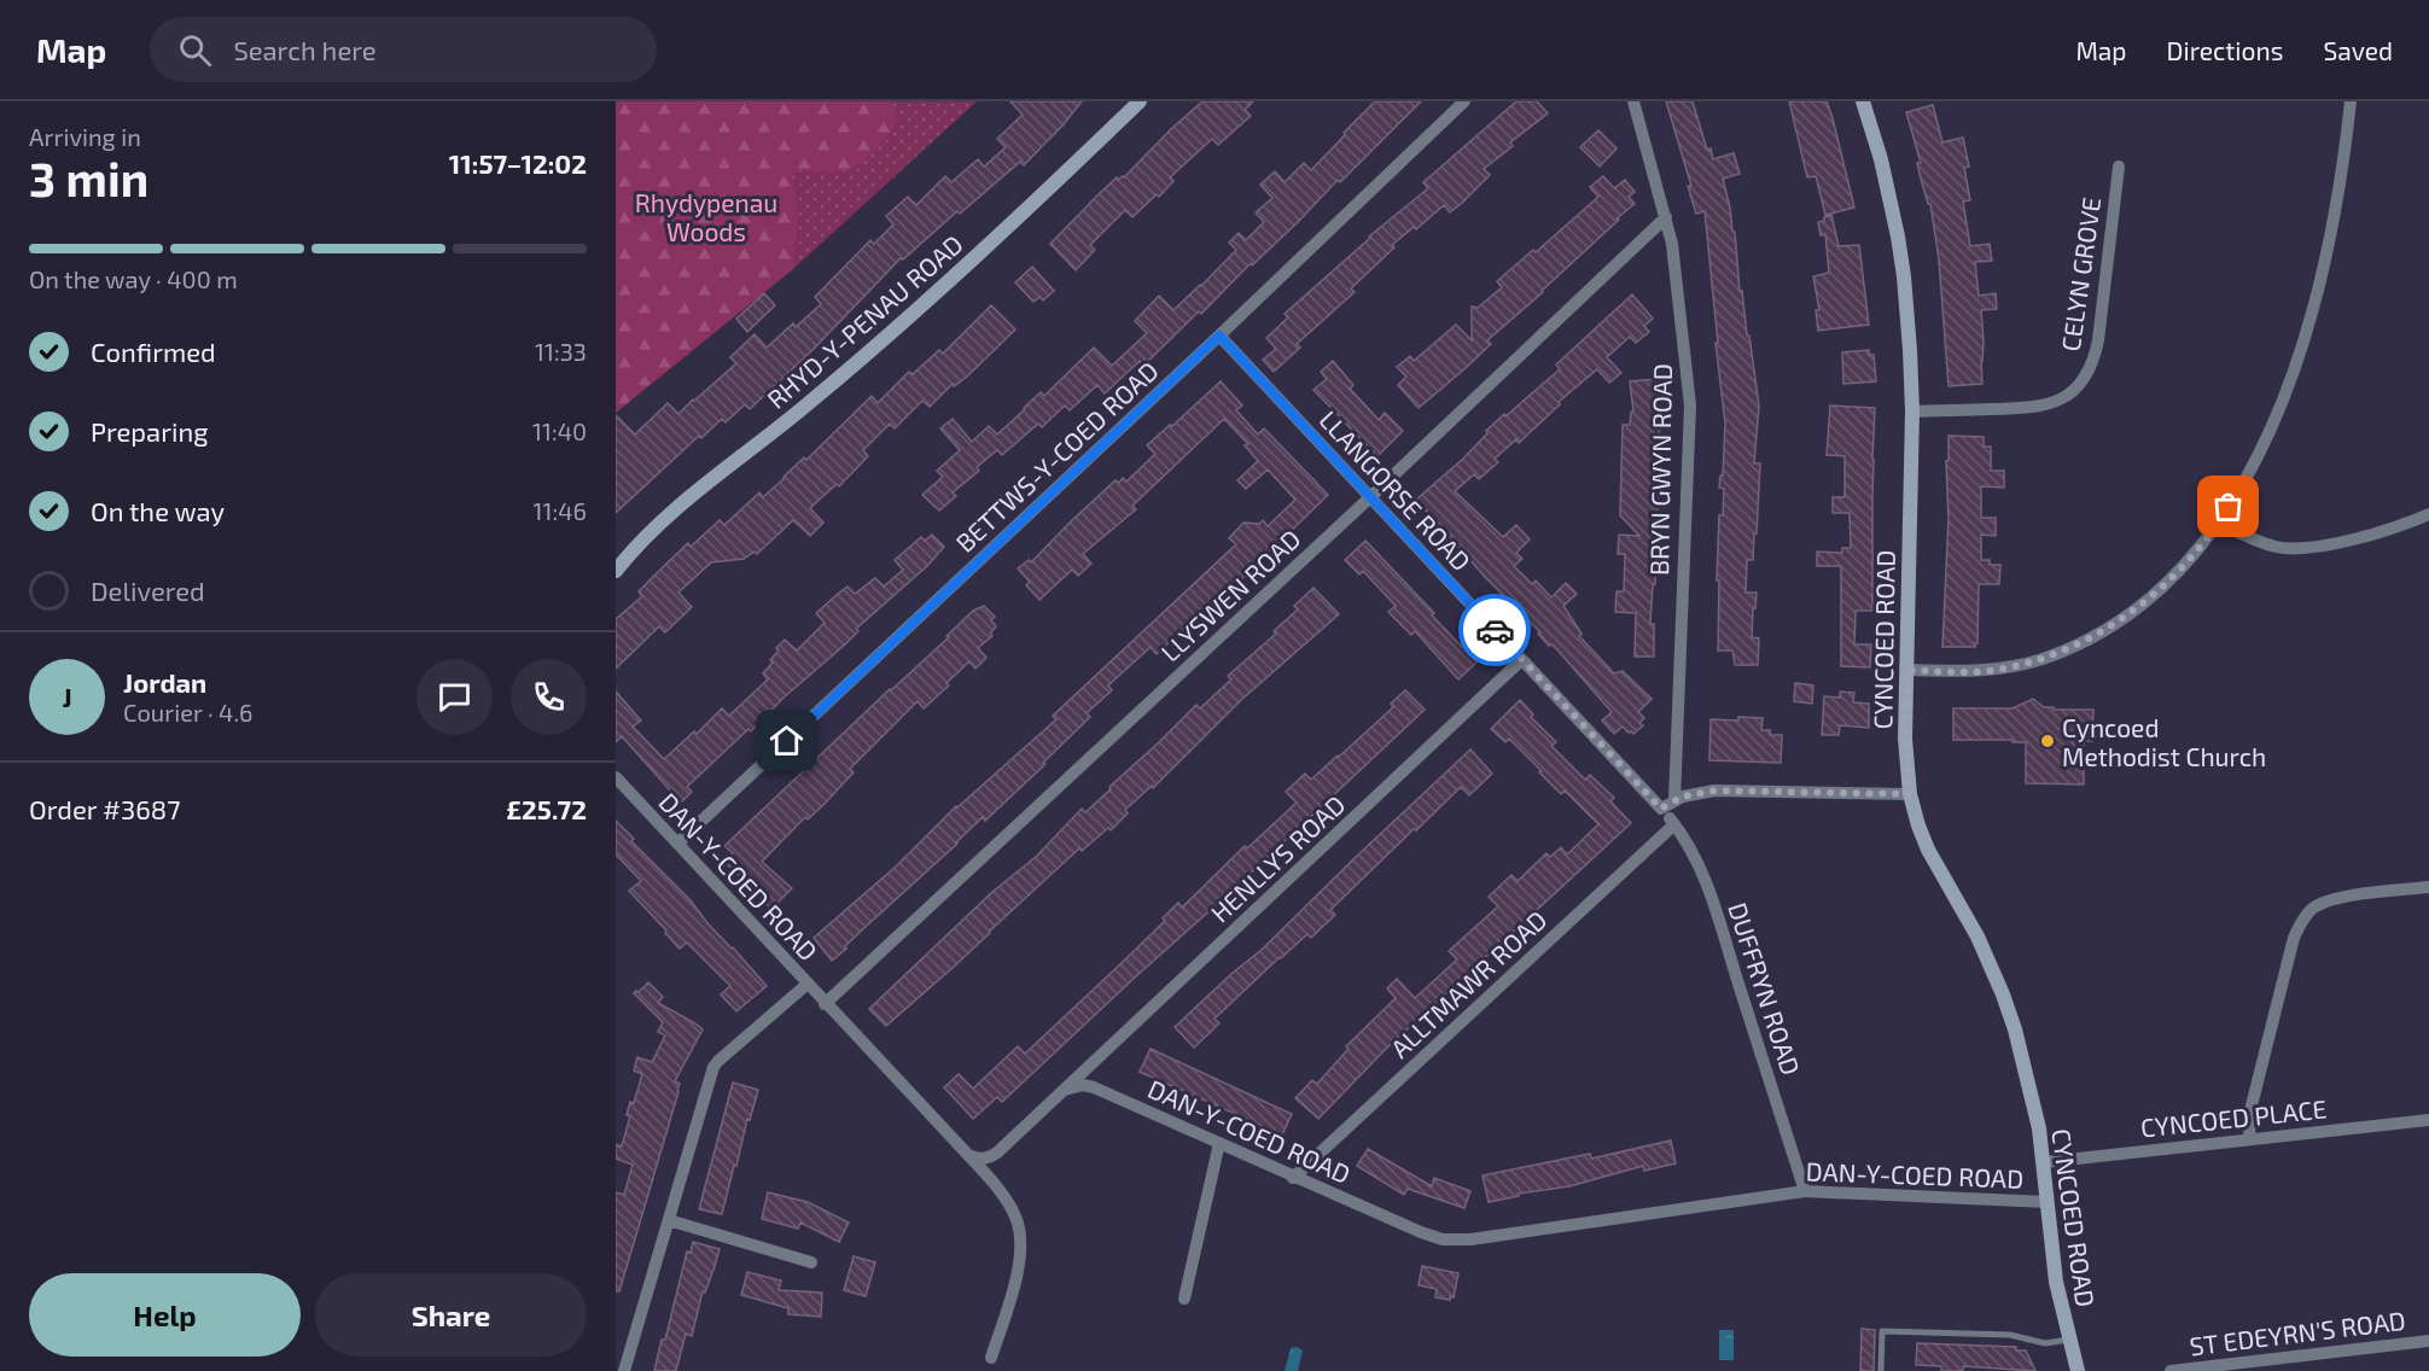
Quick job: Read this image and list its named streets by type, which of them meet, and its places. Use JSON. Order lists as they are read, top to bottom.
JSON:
{
  "streets": {
    "street": [
      "CELYN GROVE",
      "RHYD-Y-PENAU ROAD",
      "BETTWS-Y-COED ROAD",
      "BRYN GWYN ROAD",
      "LLANGORSE ROAD",
      "LLYSWEN ROAD",
      "CYNCOED ROAD",
      "HENLLYS ROAD",
      "DAN-Y-COED ROAD",
      "ALLTMAWR ROAD",
      "DUFFRYN ROAD",
      "CYNCOED PLACE",
      "ST EDEYRN'S ROAD"
    ]
  },
  "crossings": [
    ["CELYN GROVE", "CYNCOED ROAD"],
    ["BETTWS-Y-COED ROAD", "LLANGORSE ROAD"],
    ["BETTWS-Y-COED ROAD", "DAN-Y-COED ROAD"],
    ["BRYN GWYN ROAD", "LLYSWEN ROAD"],
    ["LLANGORSE ROAD", "LLYSWEN ROAD"],
    ["LLANGORSE ROAD", "HENLLYS ROAD"],
    ["LLANGORSE ROAD", "DUFFRYN ROAD"],
    ["LLYSWEN ROAD", "DAN-Y-COED ROAD"],
    ["CYNCOED ROAD", "DAN-Y-COED ROAD"],
    ["CYNCOED ROAD", "CYNCOED PLACE"],
    ["HENLLYS ROAD", "DAN-Y-COED ROAD"],
    ["DAN-Y-COED ROAD", "ALLTMAWR ROAD"],
    ["DAN-Y-COED ROAD", "DUFFRYN ROAD"],
    ["ALLTMAWR ROAD", "DUFFRYN ROAD"]
  ],
  "parks": ["Rhydypenau Woods"],
  "places": ["Cyncoed Methodist Church"],
  "page": {
    "header": "Map",
    "search": "Search here",
    "nav": ["Map", "Directions", "Saved"],
    "heading": ["3 min", "Arriving in", "11:57–12:02"],
    "panel": [
      "Jordan",
      "Courier · 4.6",
      "Order #3687",
      "£25.72"
    ],
    "bar": "On the way · 400 m",
    "list": [
      ["Confirmed", "11:33"],
      ["Preparing", "11:40"],
      ["On the way", "11:46"],
      "Delivered"
    ],
    "round": "J",
    "buttons": ["Help", "Share"]
  }
}
